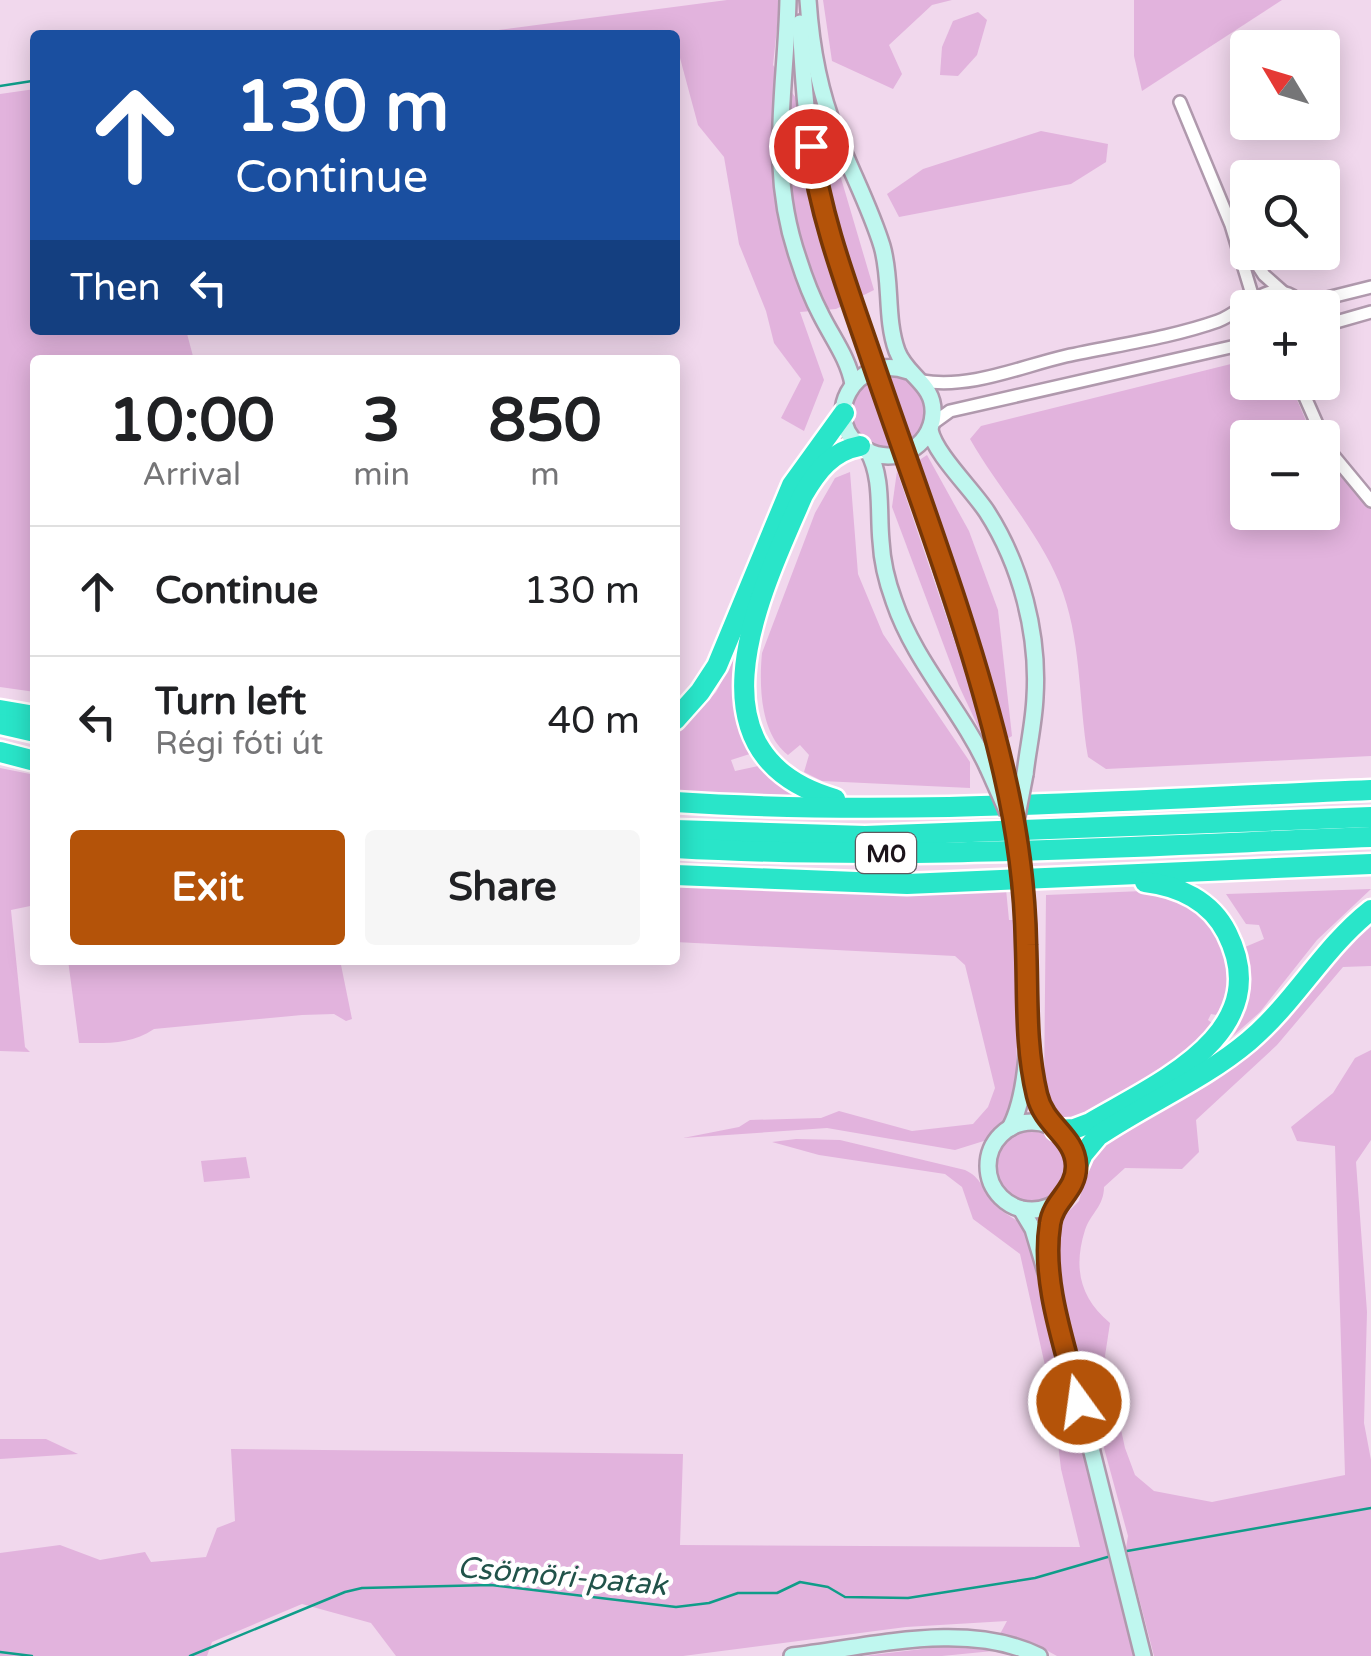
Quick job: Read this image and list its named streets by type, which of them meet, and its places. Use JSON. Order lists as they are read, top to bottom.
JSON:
{
  "streets": {
    "highway": ["M0"]
  },
  "water": ["Csömöri-patak"],
  "north": "top left",
  "page": {
    "map_buttons": ["+", "−"],
    "turn": ["130 m", "Continue"],
    "then": "Then",
    "eta": [
      "10:00",
      "Arrival",
      "3",
      "min",
      "850",
      "m"
    ],
    "list": [
      {
        "name": "Continue",
        "value": "130 m"
      },
      {
        "name": "Turn left",
        "note": "Régi fóti út",
        "value": "40 m"
      }
    ],
    "buttons": ["Exit", "Share"]
  }
}
